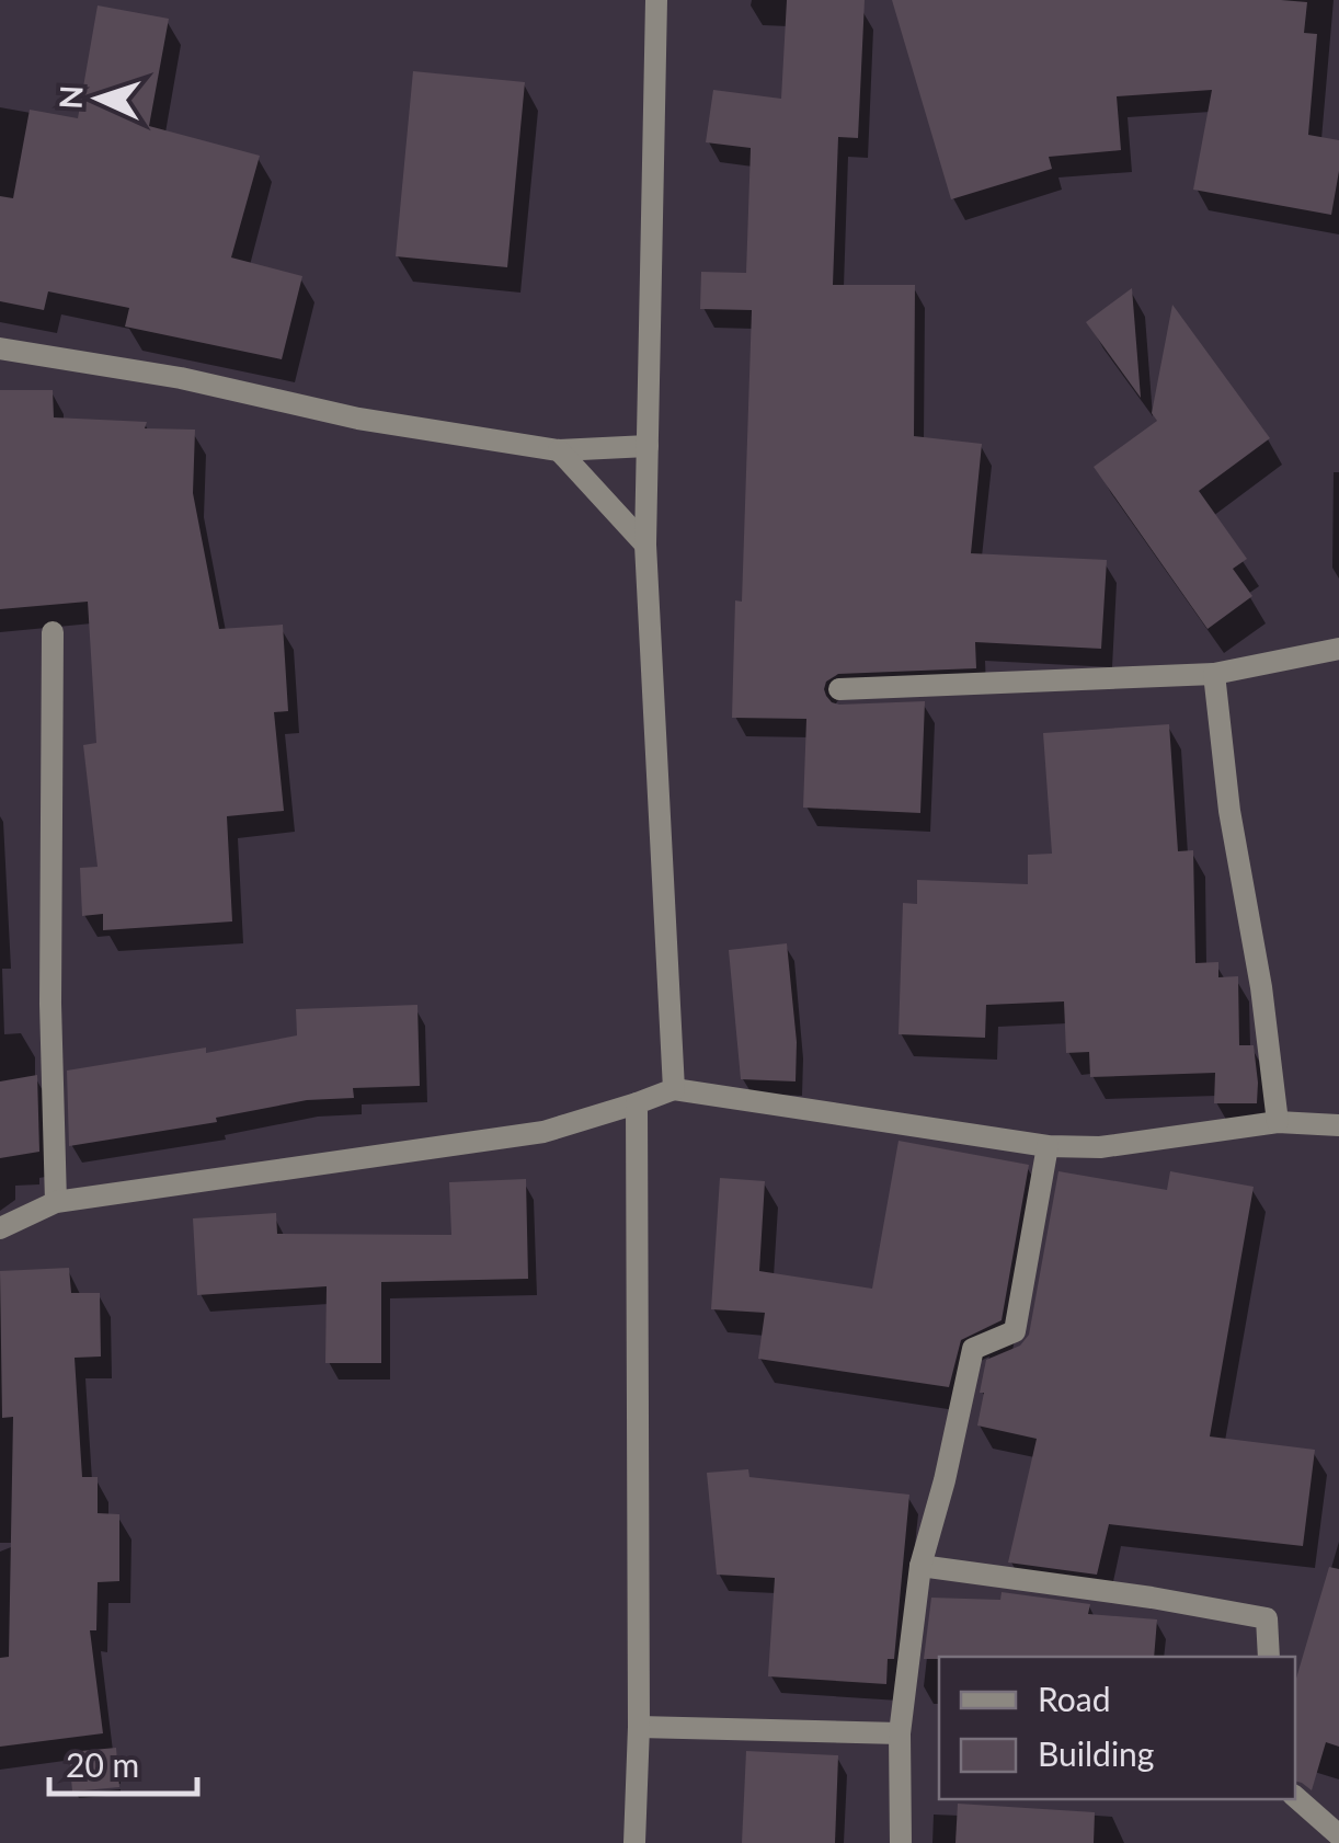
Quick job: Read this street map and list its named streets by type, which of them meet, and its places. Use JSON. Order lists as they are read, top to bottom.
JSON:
{
  "legend": ["Road", "Building"],
  "scale_bar": "20 m",
  "north": "left"
}
